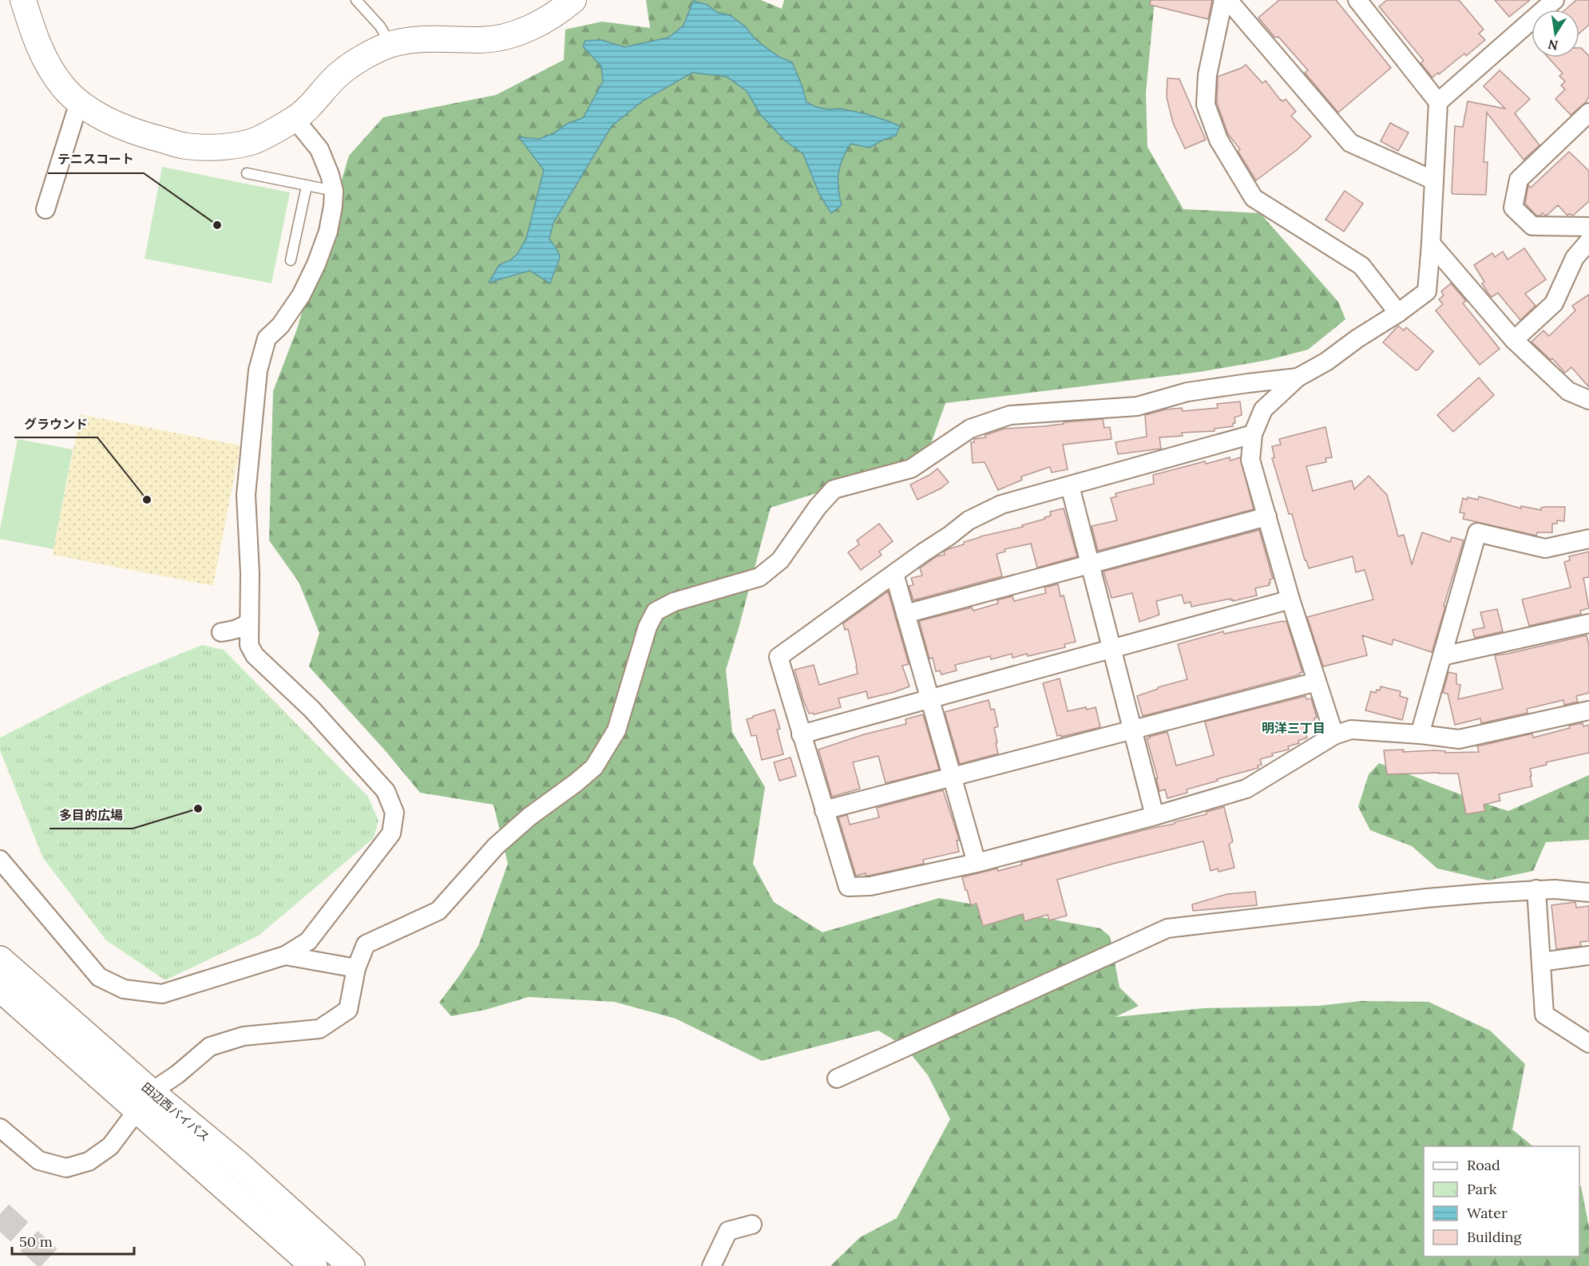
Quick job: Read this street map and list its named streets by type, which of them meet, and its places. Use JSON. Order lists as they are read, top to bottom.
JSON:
{
  "streets": {
    "highway": ["田辺西バイパス"]
  },
  "districts": ["明洋三丁目"],
  "places": ["テニスコート", "グラウンド", "多目的広場"],
  "legend": [
    "Road",
    "Park",
    "Water",
    "Building"
  ],
  "scale_bar": "50 m",
  "north": "bottom"
}
